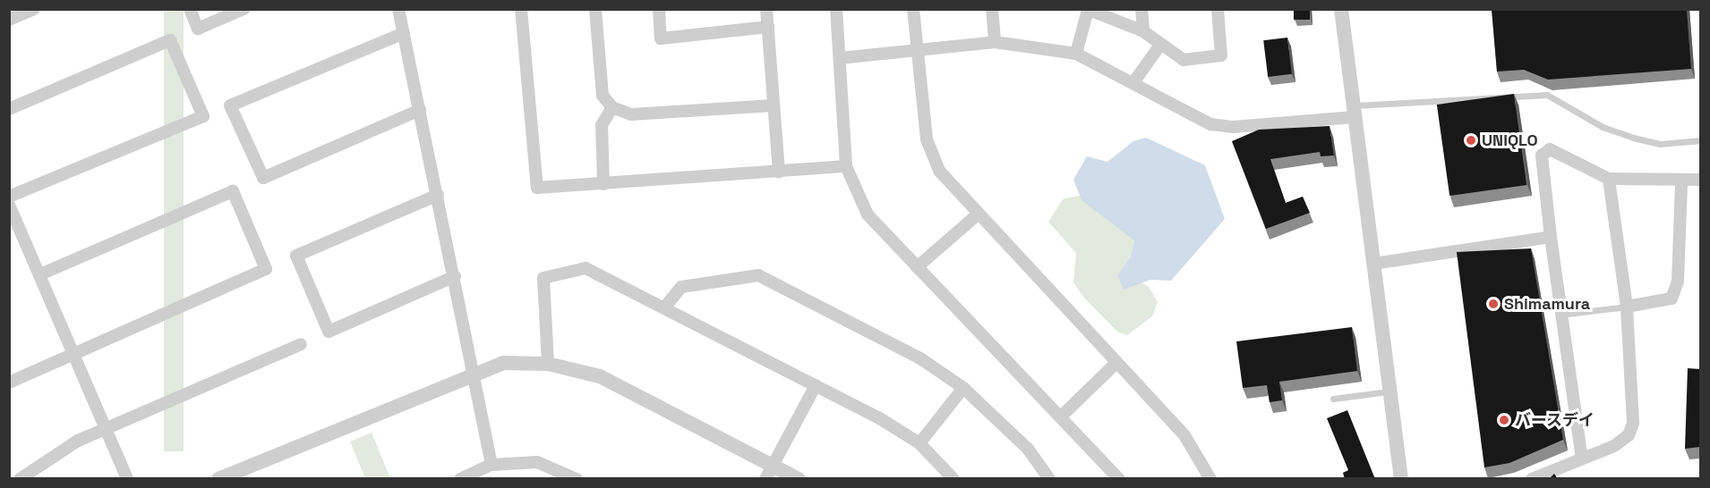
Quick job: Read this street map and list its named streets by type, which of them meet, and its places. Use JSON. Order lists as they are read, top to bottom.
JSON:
{
  "places": ["UNIQLO", "Shimamura", "バースデイ"]
}
